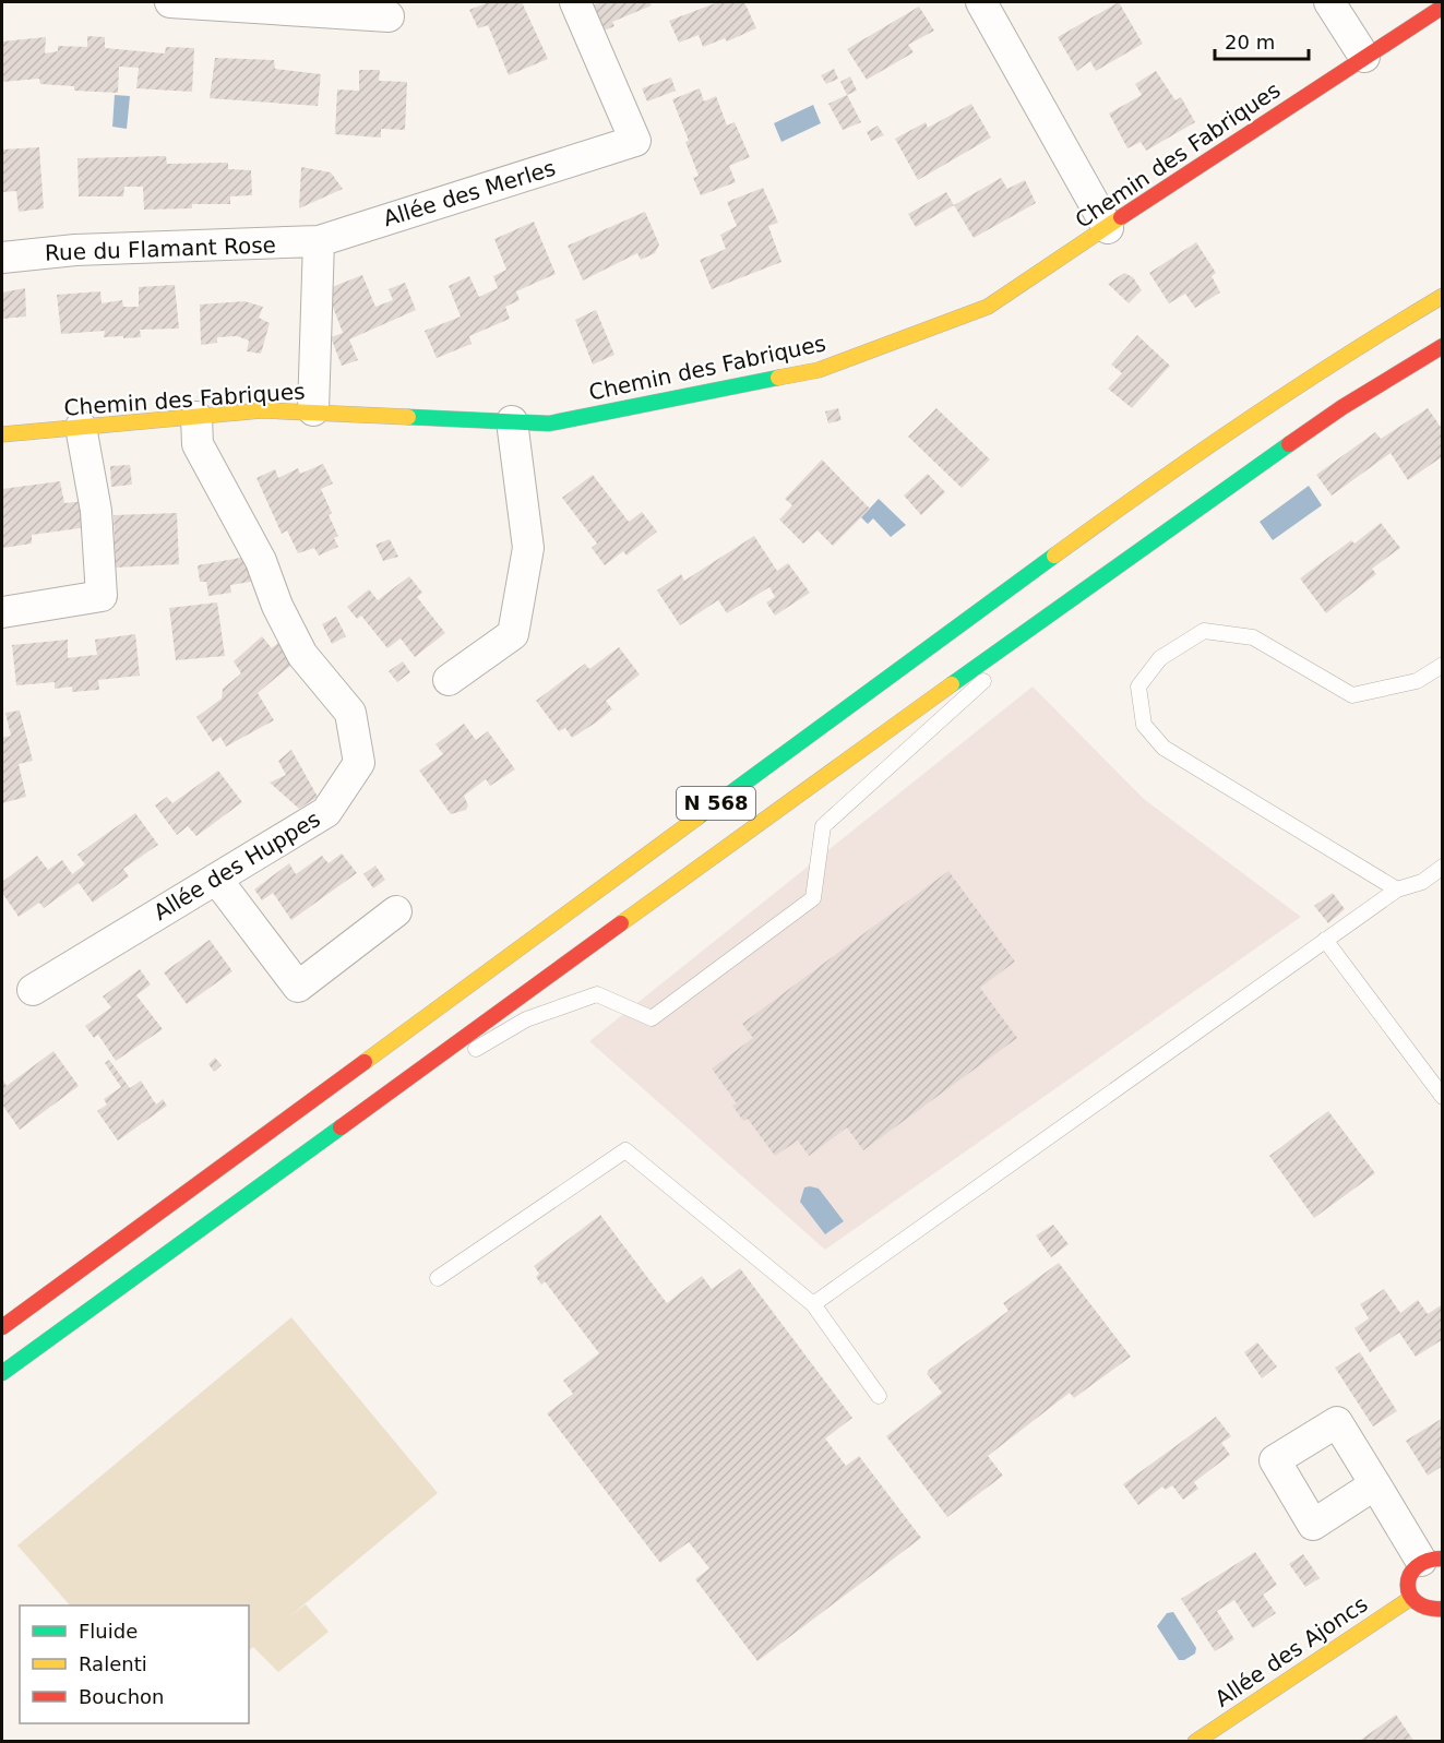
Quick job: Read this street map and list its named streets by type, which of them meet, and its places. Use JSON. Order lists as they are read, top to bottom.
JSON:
{
  "streets": {
    "main road": ["Chemin des Fabriques", "N 568", "Allée des Ajoncs"],
    "street": ["Allée des Merles", "Rue du Flamant Rose", "Allée des Huppes"]
  },
  "crossings": [
    ["Chemin des Fabriques", "Allée des Huppes"],
    ["Allée des Merles", "Rue du Flamant Rose"]
  ],
  "legend": ["Fluide", "Ralenti", "Bouchon"],
  "scale_bar": "20 m"
}
